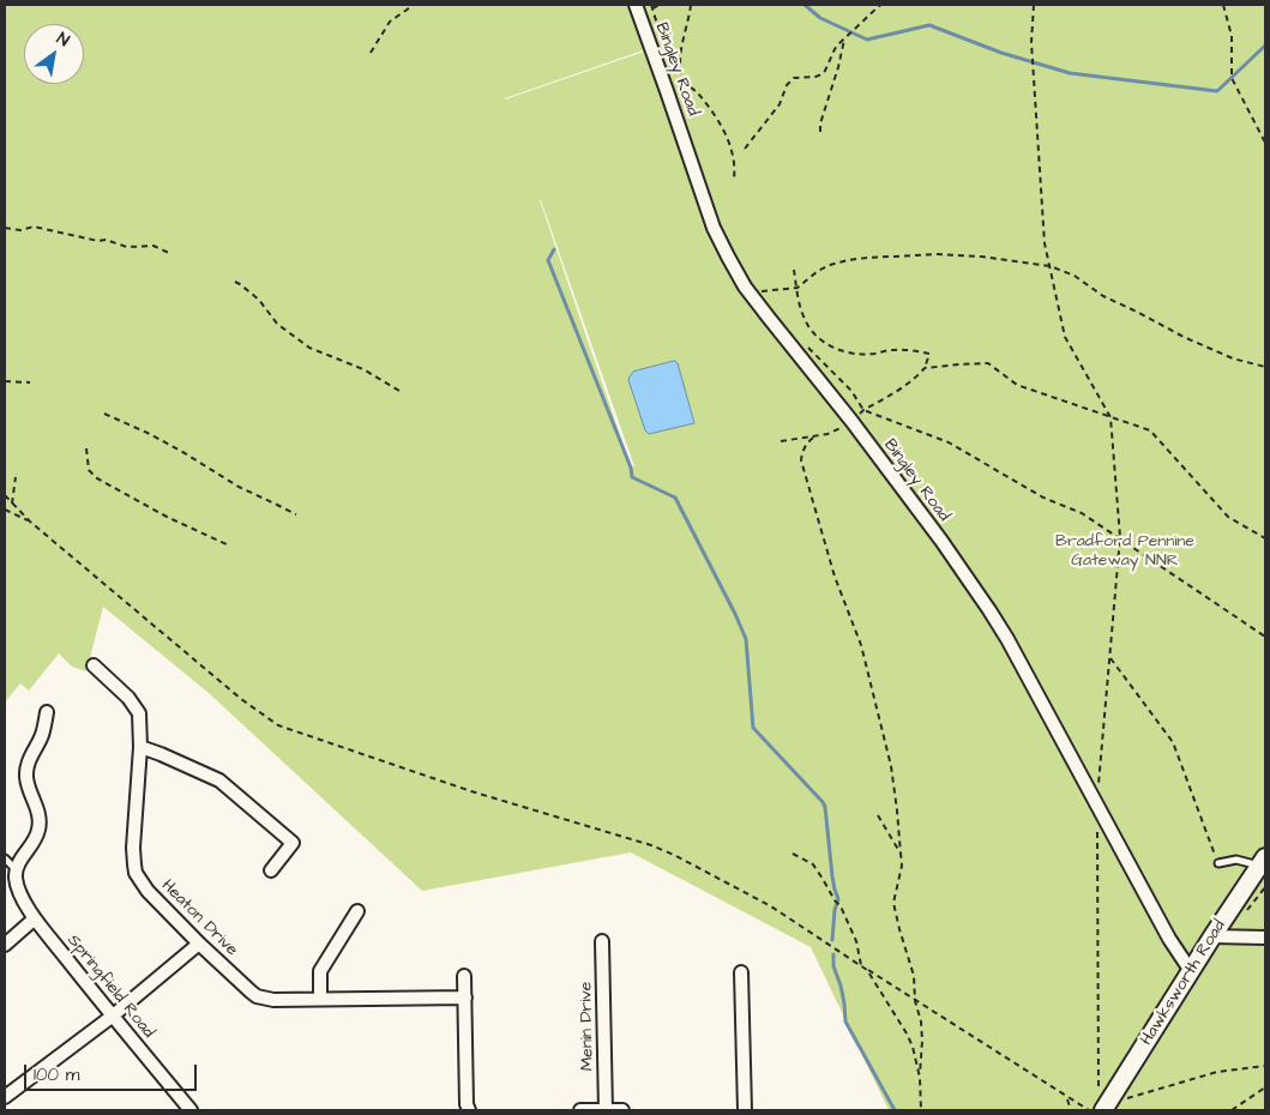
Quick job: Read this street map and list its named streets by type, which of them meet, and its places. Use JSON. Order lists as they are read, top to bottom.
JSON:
{
  "streets": {
    "street": [
      "Bingley Road",
      "Heaton Drive",
      "Hawksworth Road",
      "Springfield Road",
      "Menin Drive"
    ]
  },
  "crossings": [
    ["Bingley Road", "Hawksworth Road"]
  ],
  "parks": ["Bradford Pennine Gateway NNR"],
  "scale_bar": "100 m",
  "north": "top right"
}
